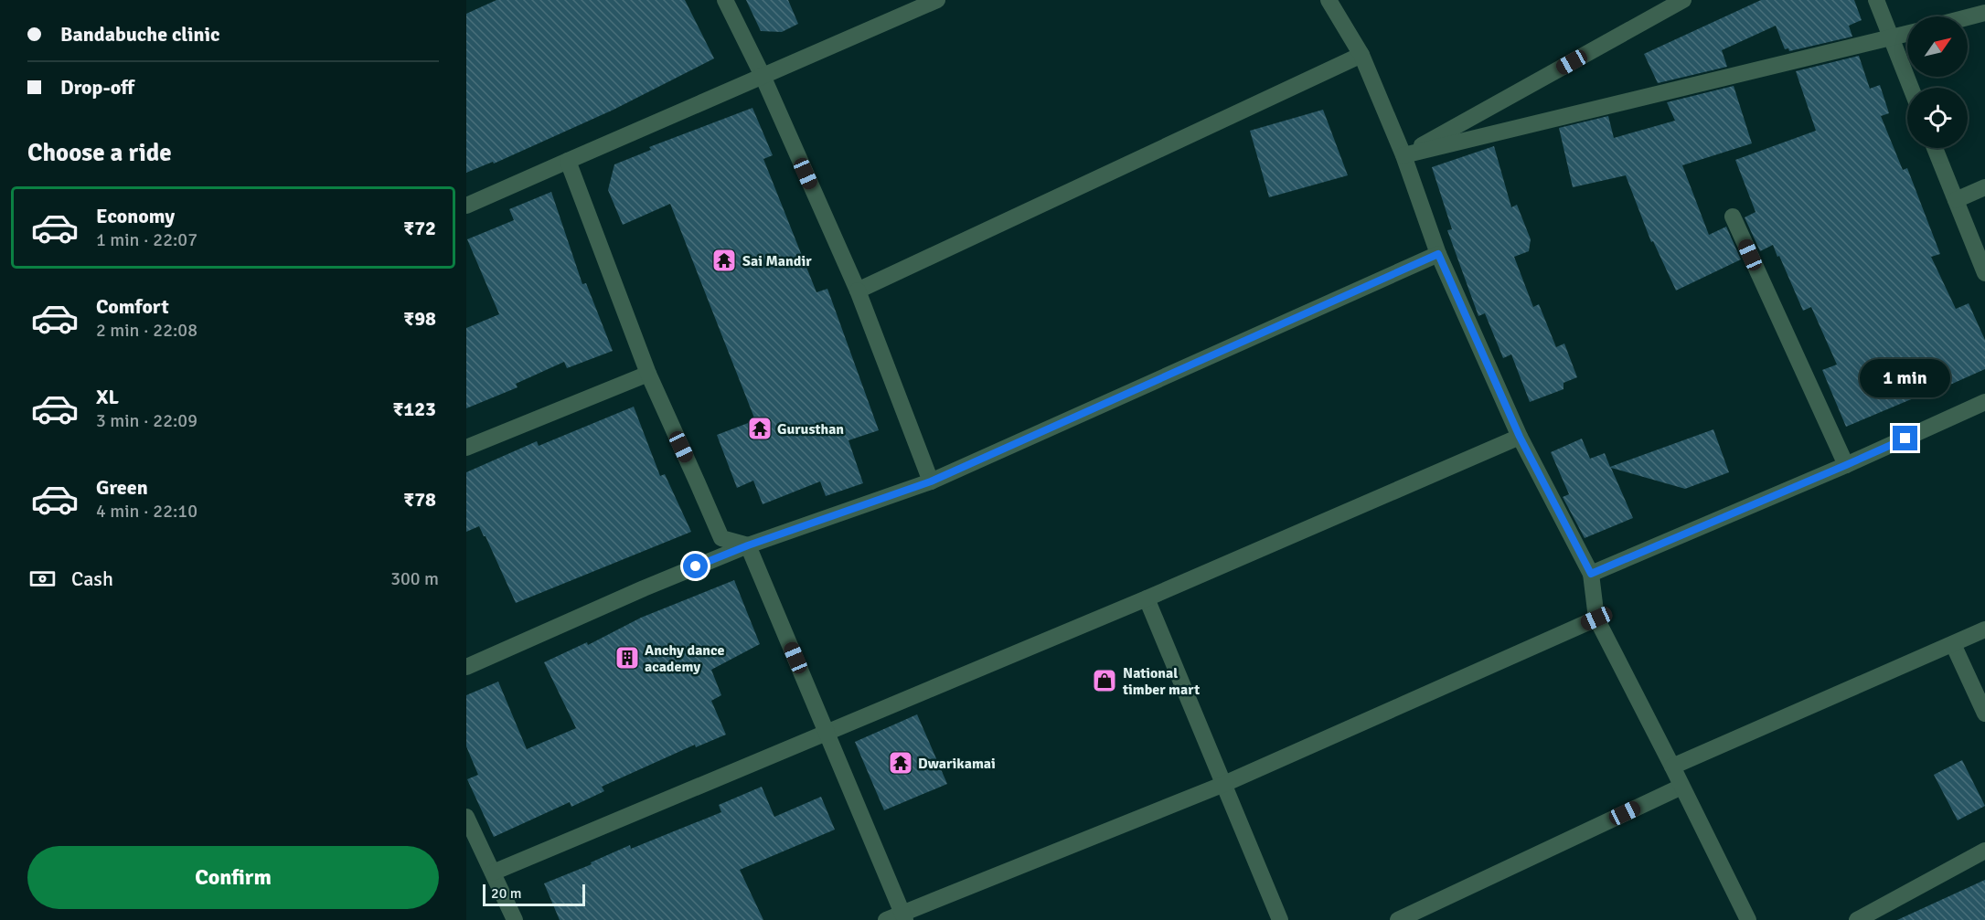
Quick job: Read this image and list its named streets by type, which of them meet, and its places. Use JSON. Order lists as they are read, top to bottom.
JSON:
{
  "places": {
    "temple": ["Sai Mandir", "Gurusthan", "Dwarikamai"],
    "building": ["Anchy dance academy"],
    "shop": ["National timber mart"]
  },
  "scale_bar": "20 m",
  "north": "top right",
  "page": {
    "banner": ["Bandabuche clinic", "Drop-off"],
    "heading": "Choose a ride",
    "list": [
      {
        "name": "Economy",
        "note": "1 min · 22:07",
        "value": "₹72"
      },
      {
        "name": "Comfort",
        "note": "2 min · 22:08",
        "value": "₹98"
      },
      {
        "name": "XL",
        "note": "3 min · 22:09",
        "value": "₹123"
      },
      {
        "name": "Green",
        "note": "4 min · 22:10",
        "value": "₹78"
      }
    ],
    "bubble": "1 min",
    "pay": ["Cash", "300 m"],
    "buttons": "Confirm",
    "scale": "20 m"
  }
}
